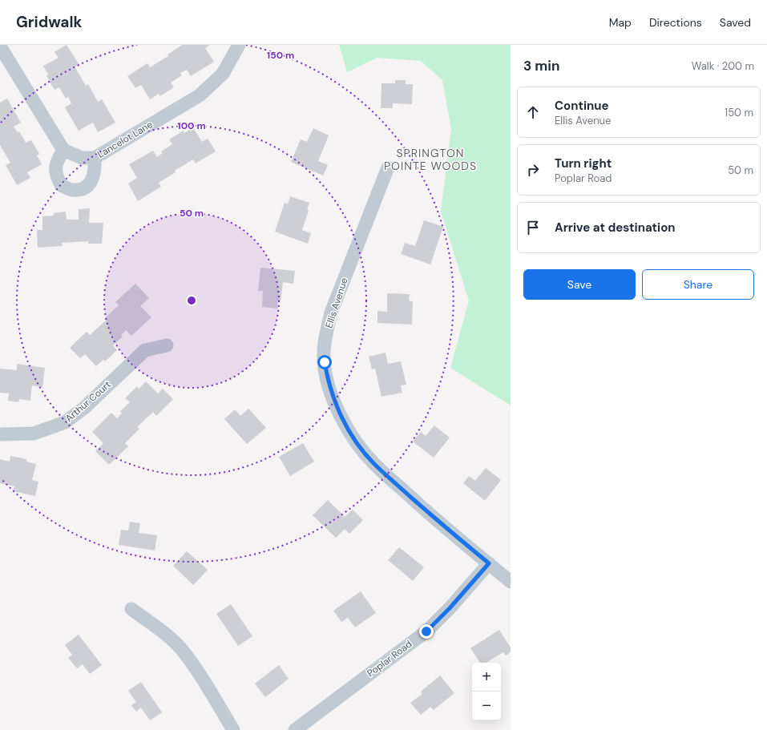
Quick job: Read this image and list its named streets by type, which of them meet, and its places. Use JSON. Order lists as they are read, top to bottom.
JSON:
{
  "streets": {
    "street": [
      "Lancelot Lane",
      "Ellis Avenue",
      "Arthur Court",
      "Poplar Road"
    ]
  },
  "crossings": [
    ["Ellis Avenue", "Poplar Road"]
  ],
  "districts": ["SPRINGTON POINTE WOODS"],
  "page": {
    "header": "Gridwalk",
    "nav": ["Map", "Directions", "Saved"],
    "heading": ["3 min", "Walk · 200 m"],
    "list": [
      ["Continue", "Ellis Avenue", "150 m"],
      ["Turn right", "Poplar Road", "50 m"],
      "Arrive at destination"
    ],
    "buttons": ["Save", "Share"],
    "map_buttons": ["+", "−"]
  },
  "rings": ["150 m", "100 m", "50 m"]
}
